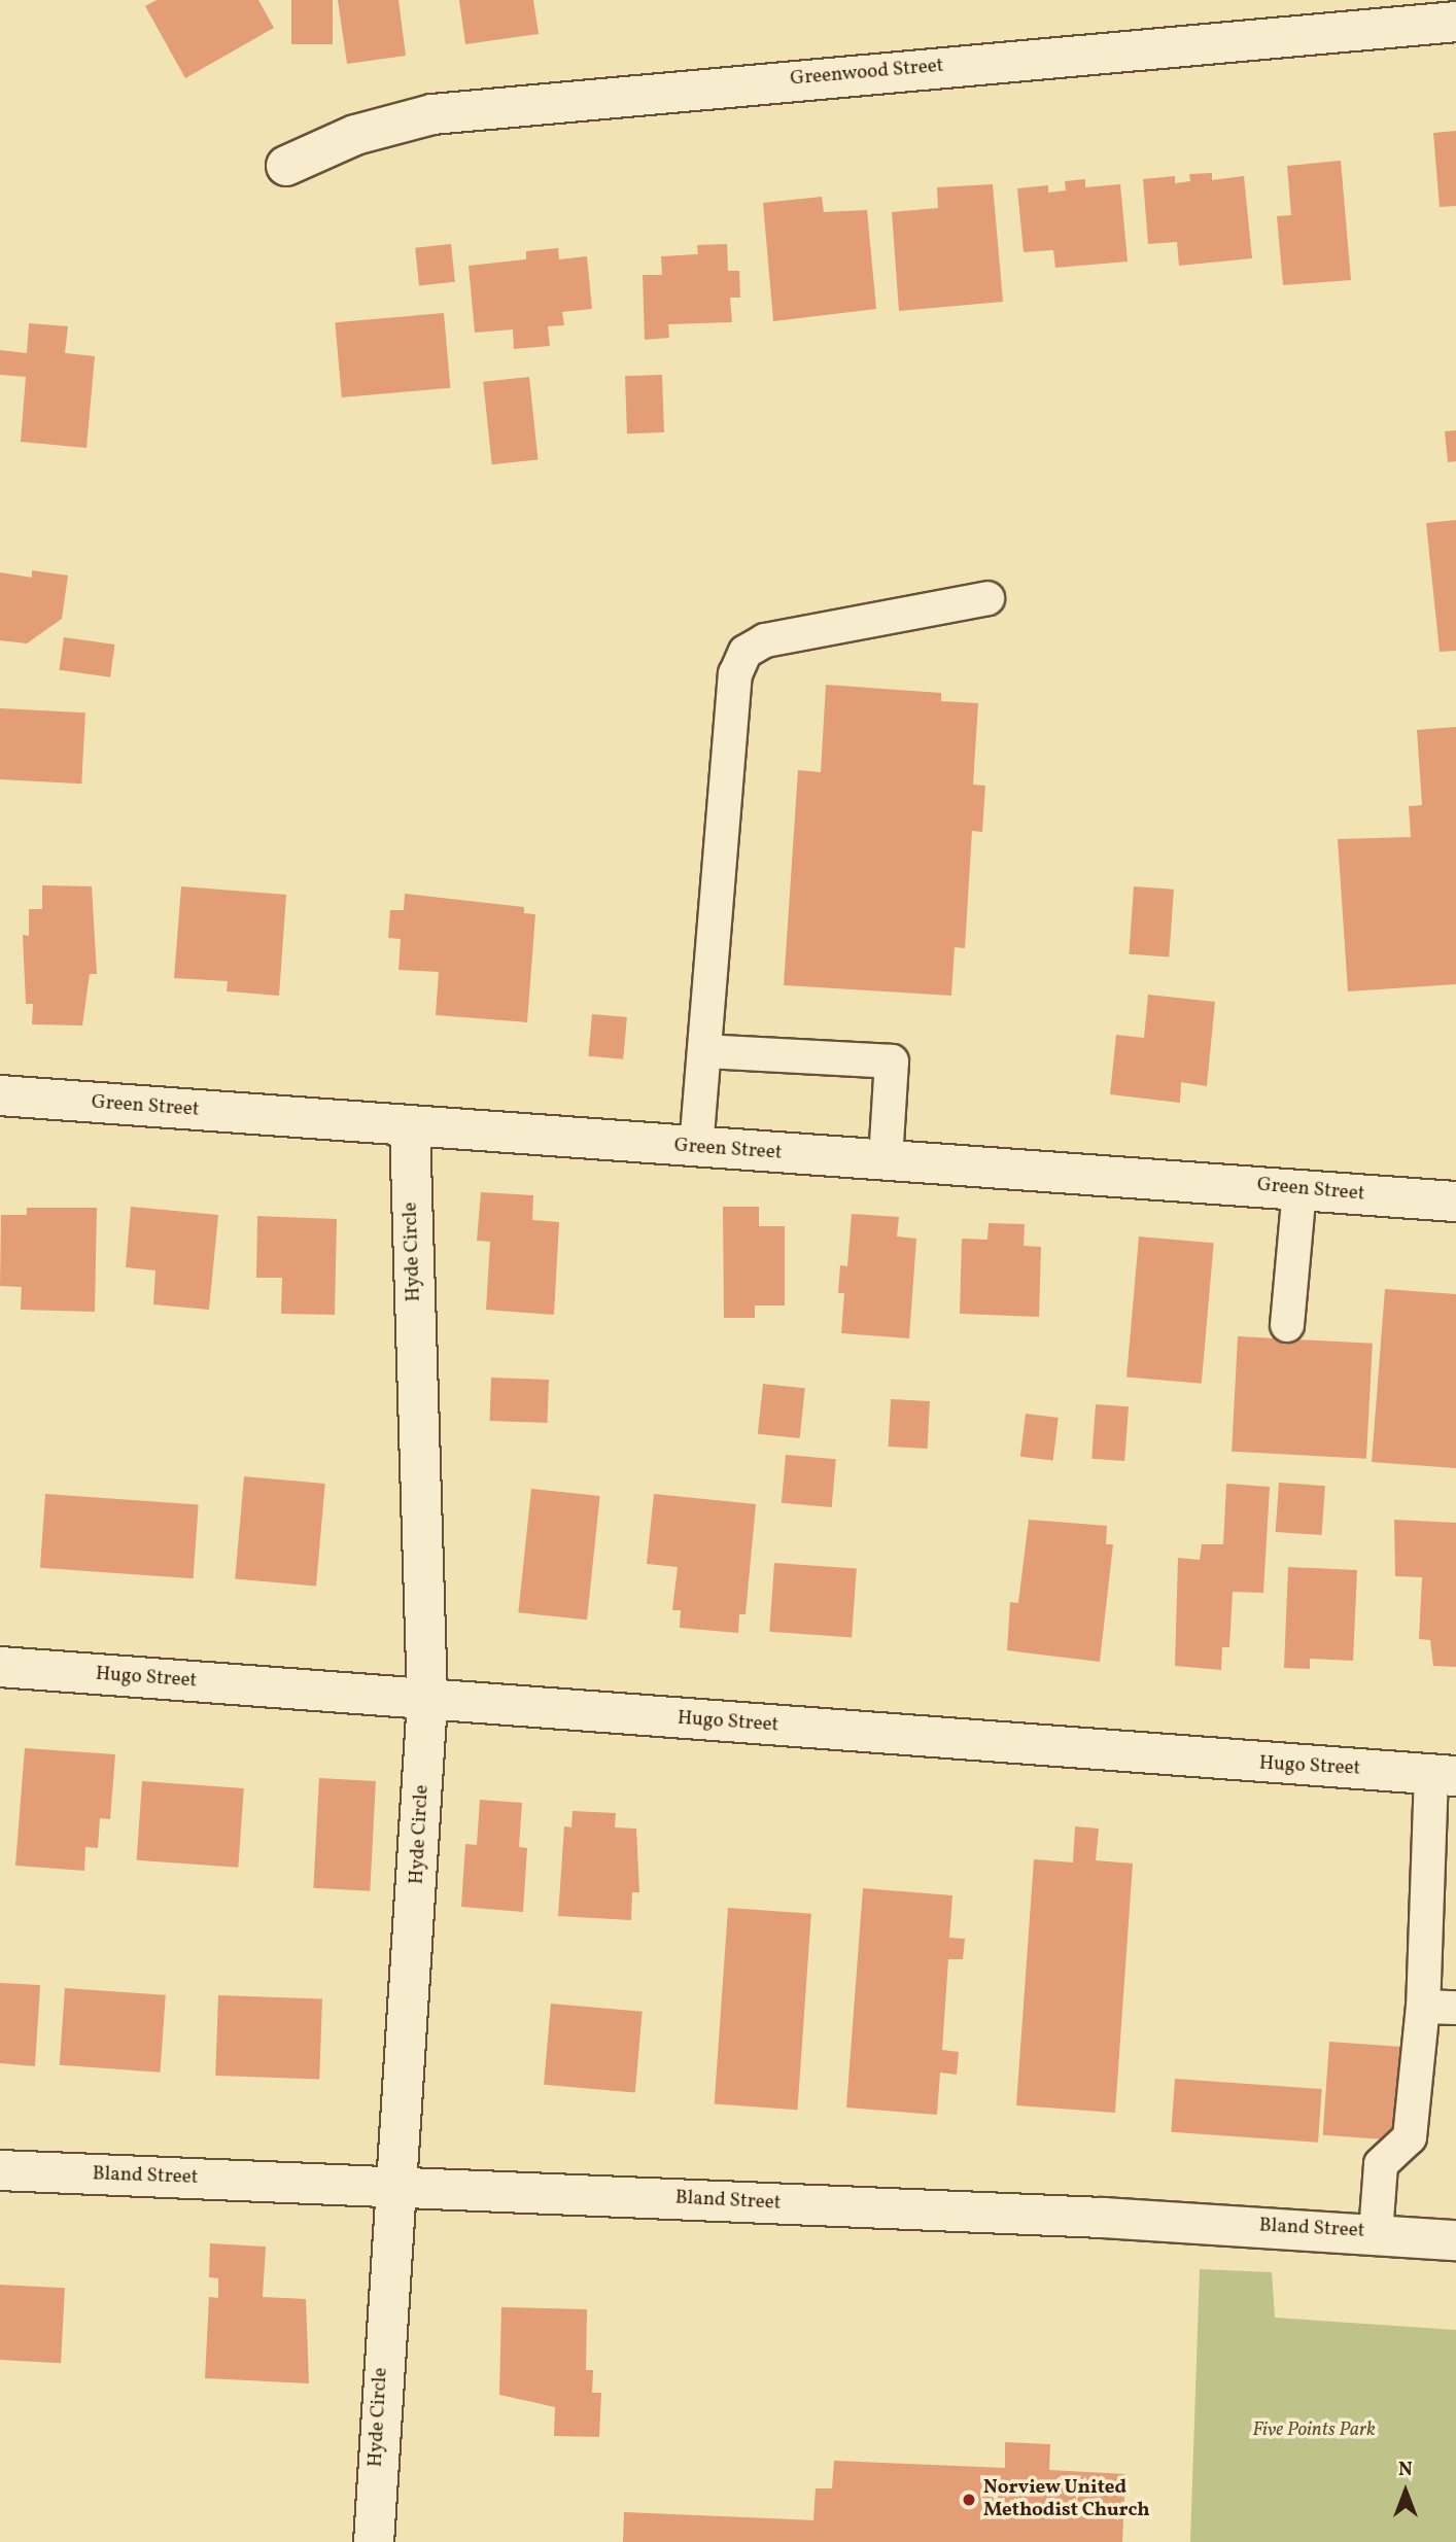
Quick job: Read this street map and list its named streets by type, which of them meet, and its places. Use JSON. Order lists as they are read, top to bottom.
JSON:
{
  "streets": {
    "street": [
      "Greenwood Street",
      "Green Street",
      "Hyde Circle",
      "Hugo Street",
      "Bland Street"
    ]
  },
  "crossings": [
    ["Green Street", "Hyde Circle"],
    ["Hyde Circle", "Hugo Street"],
    ["Hyde Circle", "Bland Street"]
  ],
  "parks": ["Five Points Park"],
  "places": ["Norview United Methodist Church"],
  "north": "top"
}
